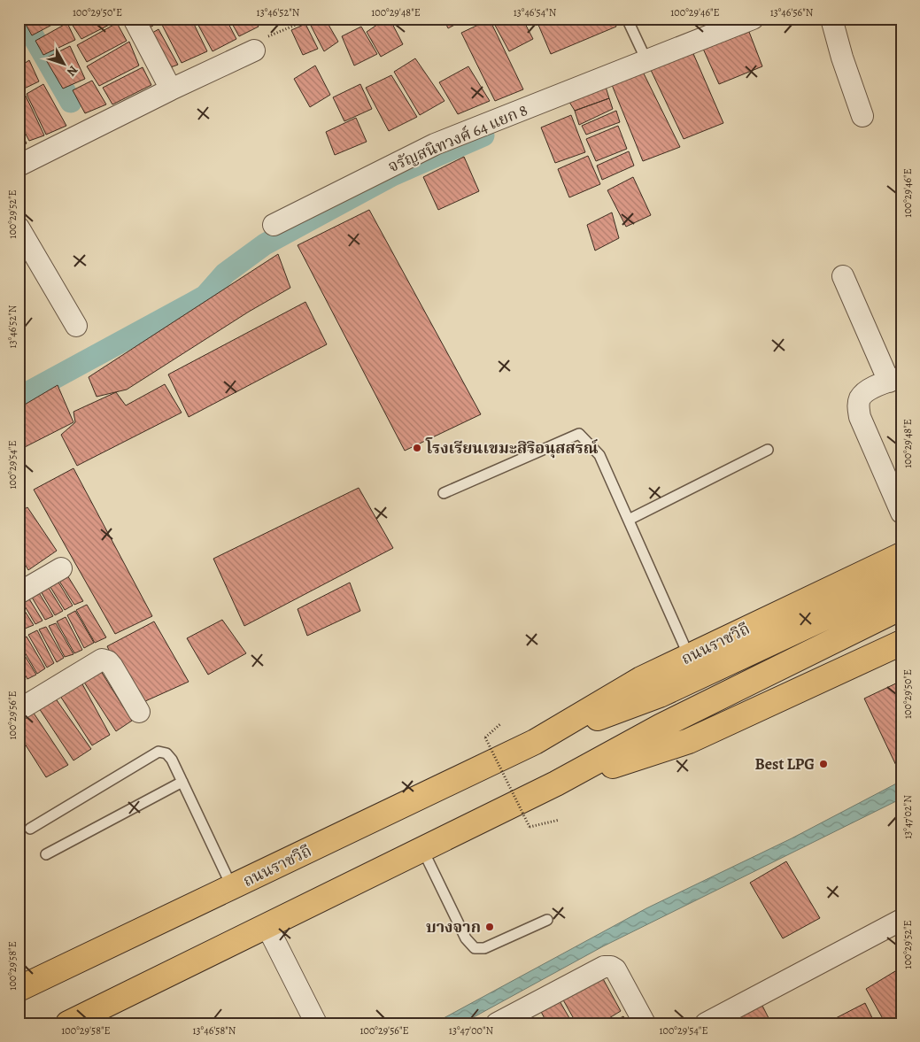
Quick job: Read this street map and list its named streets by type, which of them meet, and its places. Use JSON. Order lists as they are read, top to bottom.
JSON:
{
  "streets": {
    "main road": ["ถนนราชวิถี"],
    "street": ["จรัญสนิทวงศ์ 64 แยก 8"]
  },
  "places": ["โรงเรียนเขมะสิริอนุสสรณ์", "Best LPG", "บางจาก"],
  "north": "bottom right",
  "coordinates": [
    "100°29'50\"E",
    "13°46'52\"N",
    "100°29'48\"E",
    "13°46'54\"N",
    "100°29'46\"E",
    "13°46'56\"N",
    "100°29'52\"E",
    "100°29'54\"E",
    "100°29'56\"E",
    "13°47'02\"N",
    "100°29'58\"E",
    "13°46'58\"N",
    "13°47'00\"N"
  ]
}
